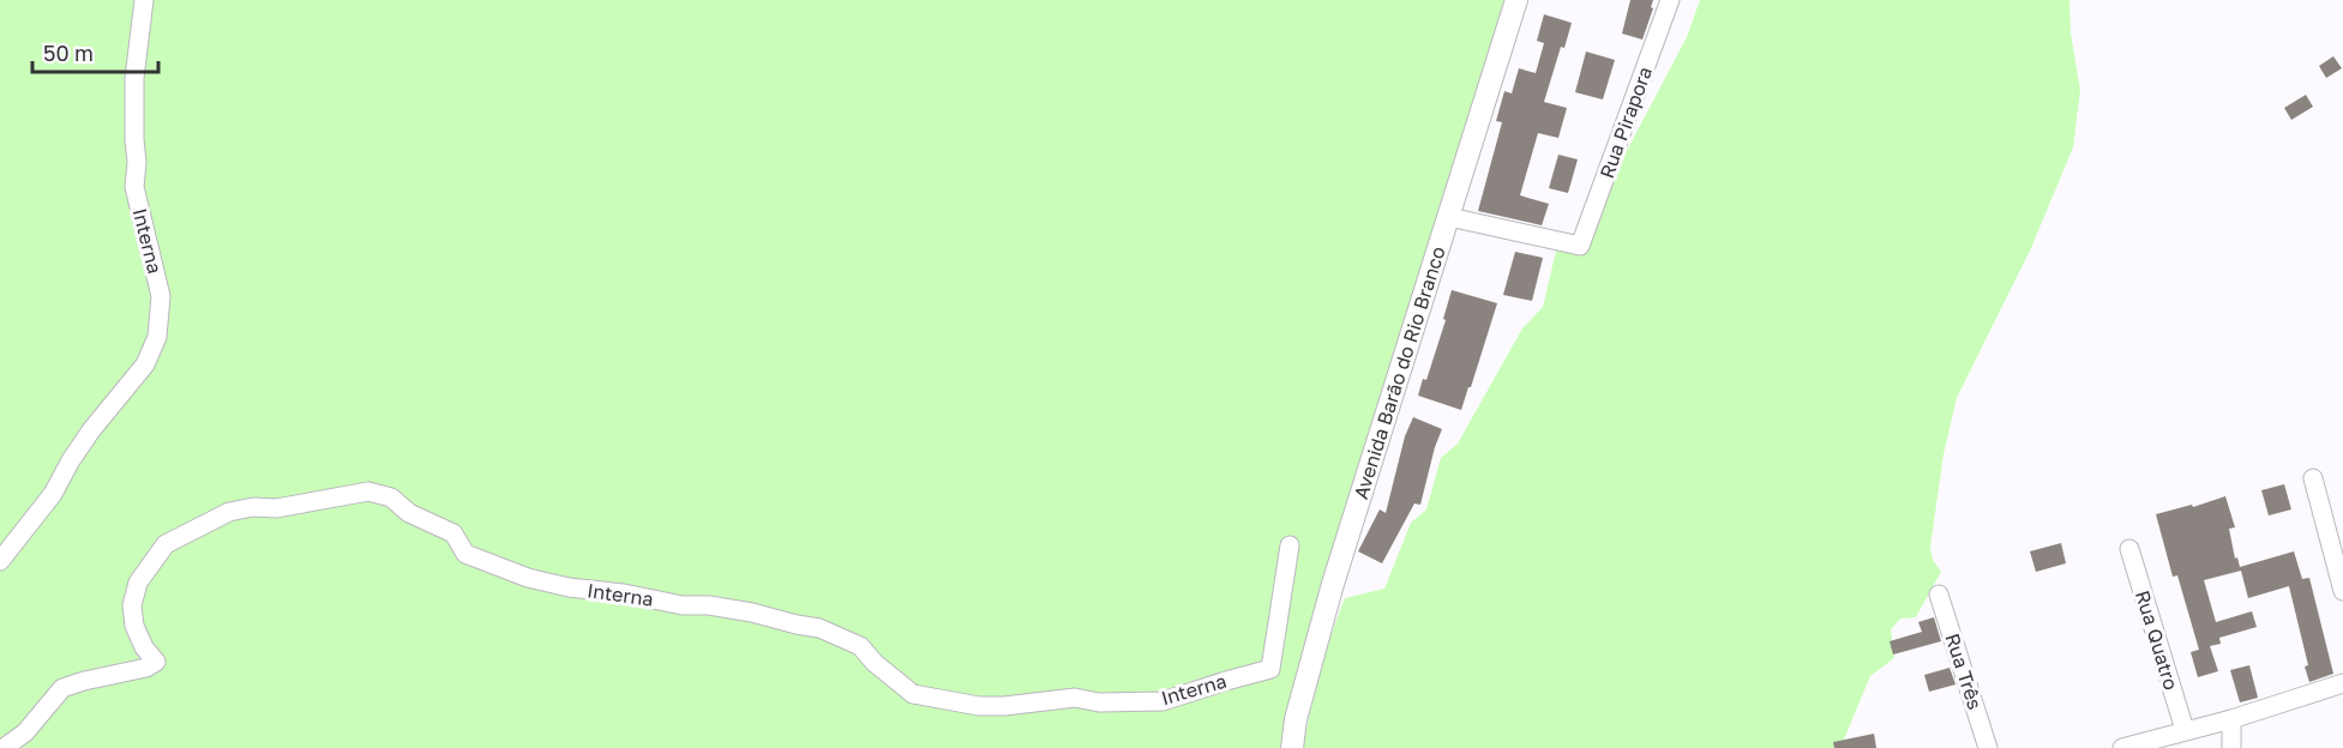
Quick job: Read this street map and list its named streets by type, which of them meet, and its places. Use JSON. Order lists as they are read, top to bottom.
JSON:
{
  "streets": {
    "street": [
      "Rua Pirapora",
      "Interna",
      "Avenida Barão do Rio Branco",
      "Rua Quatro",
      "Rua Três"
    ]
  },
  "crossings": [
    ["Rua Pirapora", "Avenida Barão do Rio Branco"]
  ],
  "scale_bar": "50 m"
}
